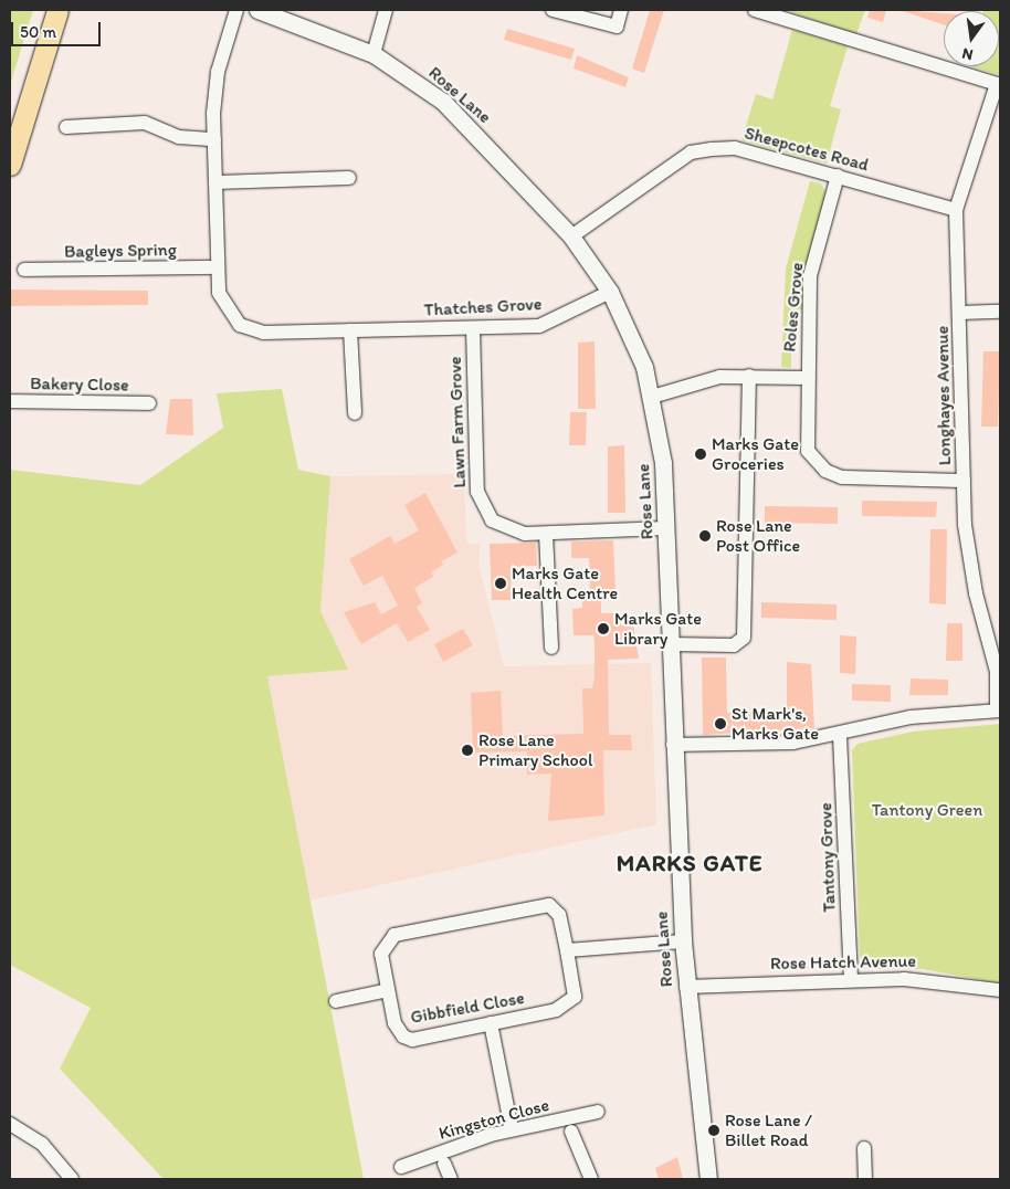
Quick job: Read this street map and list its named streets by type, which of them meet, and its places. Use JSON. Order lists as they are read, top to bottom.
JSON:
{
  "streets": {
    "street": [
      "Rose Lane",
      "Sheepcotes Road",
      "Bagleys Spring",
      "Thatches Grove",
      "Roles Grove",
      "Bakery Close",
      "Longhayes Avenue",
      "Lawn Farm Grove",
      "Tantony Grove",
      "Rose Hatch Avenue",
      "Gibbfield Close",
      "Kingston Close"
    ]
  },
  "crossings": [
    ["Rose Lane", "Sheepcotes Road"],
    ["Rose Lane", "Thatches Grove"],
    ["Rose Lane", "Roles Grove"],
    ["Rose Lane", "Lawn Farm Grove"],
    ["Rose Lane", "Rose Hatch Avenue"],
    ["Sheepcotes Road", "Roles Grove"],
    ["Sheepcotes Road", "Longhayes Avenue"],
    ["Bagleys Spring", "Thatches Grove"],
    ["Thatches Grove", "Lawn Farm Grove"],
    ["Roles Grove", "Longhayes Avenue"],
    ["Tantony Grove", "Rose Hatch Avenue"]
  ],
  "districts": ["MARKS GATE"],
  "parks": ["Tantony Green"],
  "places": [
    "Marks Gate Groceries",
    "Rose Lane Post Office",
    "Marks Gate Health Centre",
    "Marks Gate Library",
    "St Mark's, Marks Gate",
    "Rose Lane Primary School",
    "Rose Lane / Billet Road"
  ],
  "scale_bar": "50 m",
  "north": "bottom"
}
